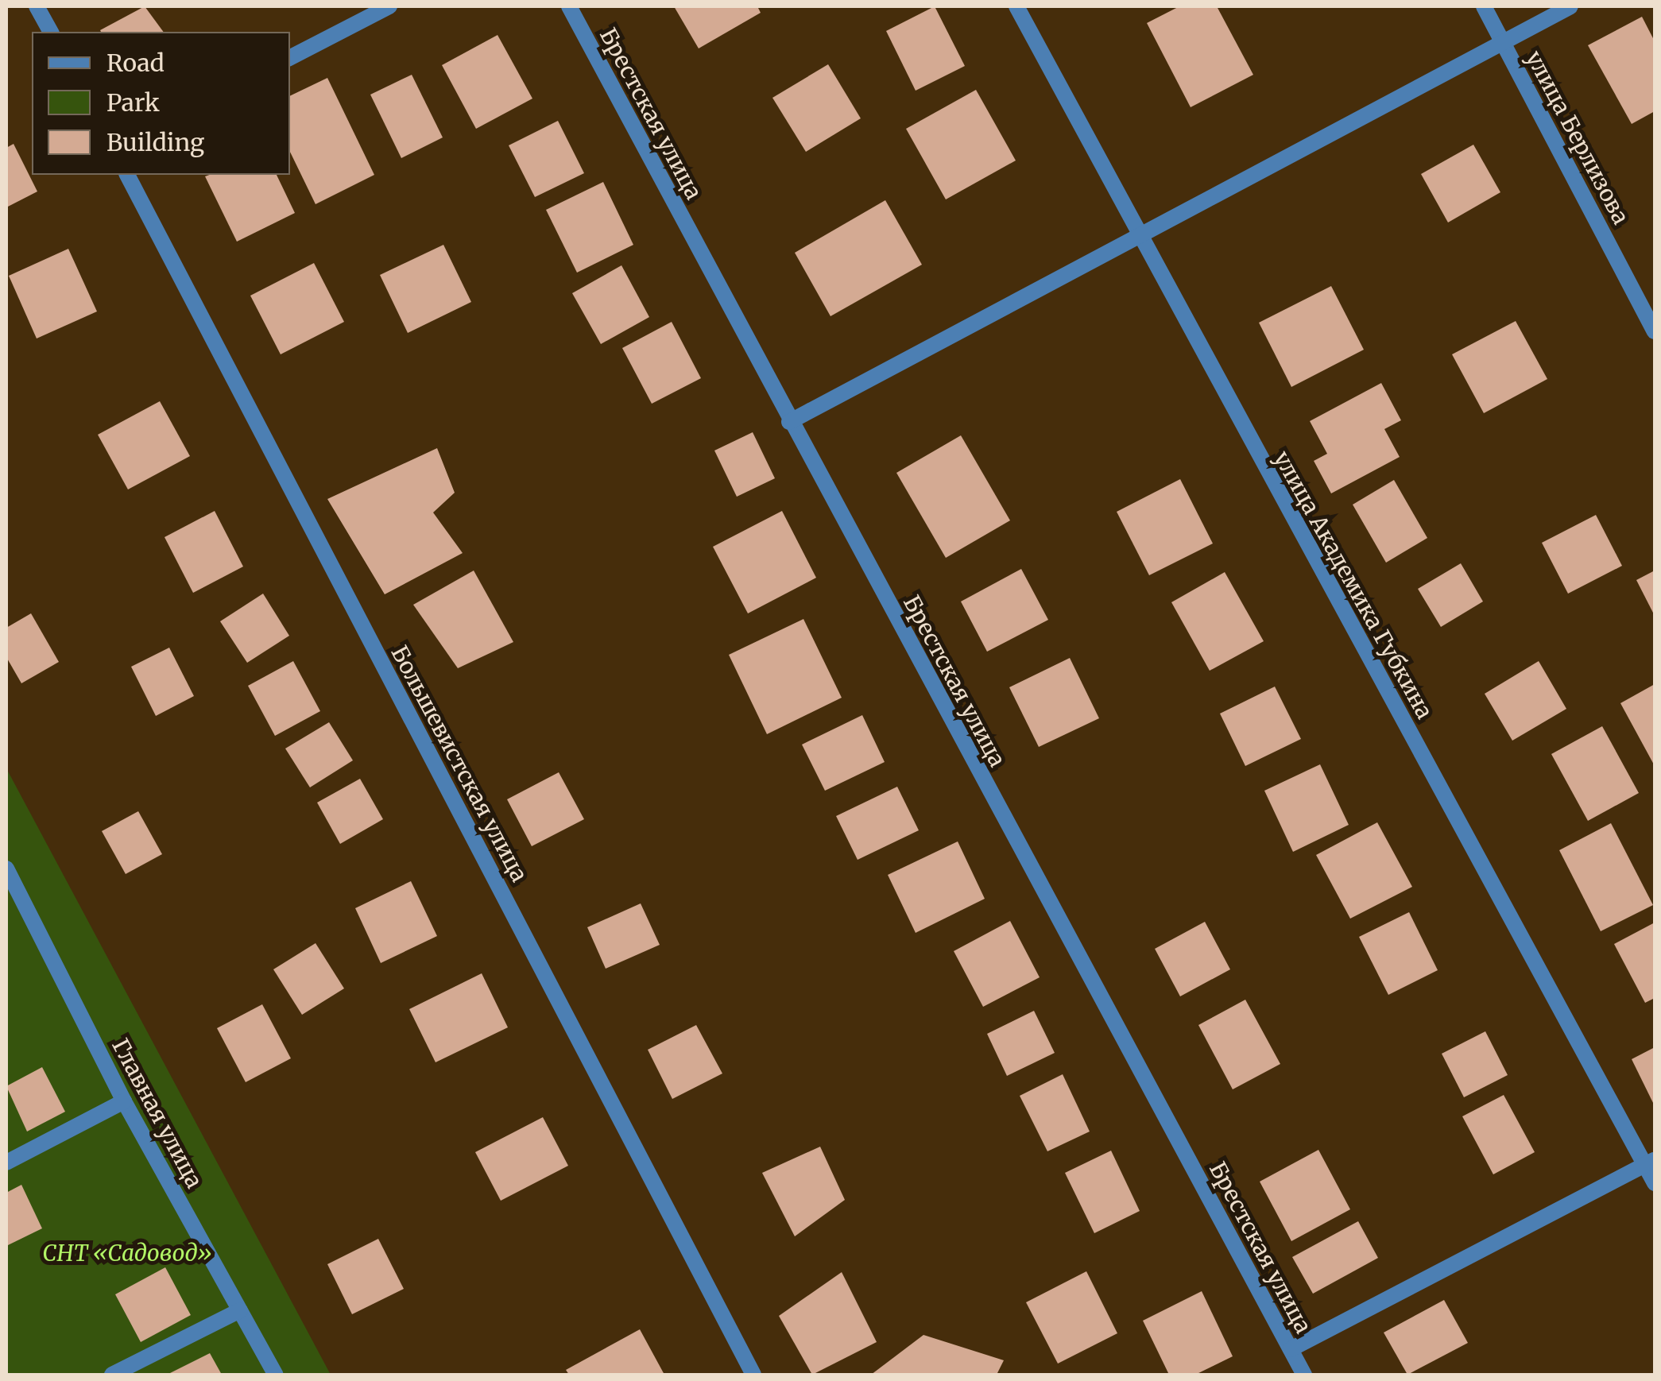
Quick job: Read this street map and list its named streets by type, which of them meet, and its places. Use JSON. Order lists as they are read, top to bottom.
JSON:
{
  "streets": {
    "street": [
      "Брестская улица",
      "улица Берлизова",
      "улица Академика Губкина",
      "Большевистская улица",
      "Главная улица"
    ]
  },
  "parks": ["СНТ «Садовод»"],
  "legend": ["Road", "Park", "Building"]
}
